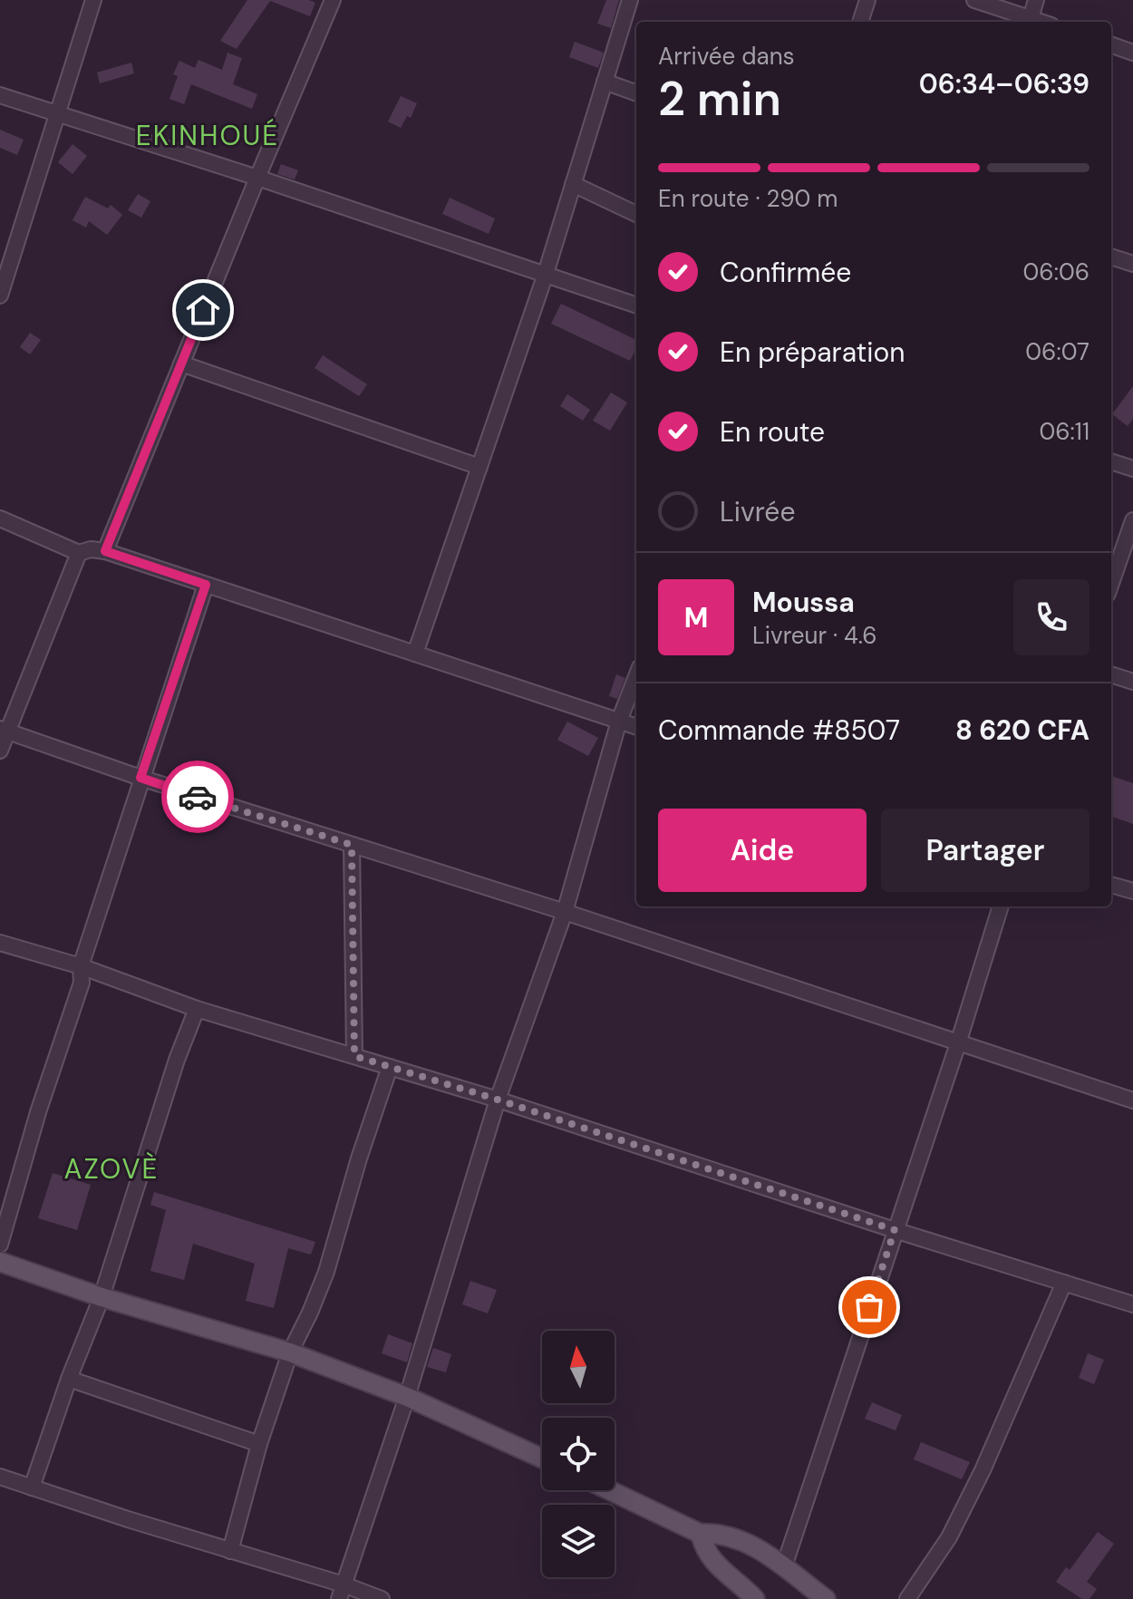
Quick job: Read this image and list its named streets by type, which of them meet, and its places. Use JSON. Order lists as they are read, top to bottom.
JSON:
{
  "districts": ["EKINHOUÉ", "AZOVÈ"],
  "north": "top",
  "page": {
    "heading": ["2 min", "Arrivée dans", "06:34–06:39"],
    "panel": [
      "Moussa",
      "Livreur · 4.6",
      "Commande #8507",
      "8 620 CFA"
    ],
    "bar": "En route · 290 m",
    "list": [
      ["Confirmée", "06:06"],
      ["En préparation", "06:07"],
      ["En route", "06:11"],
      "Livrée"
    ],
    "round": "M",
    "buttons": ["Aide", "Partager"]
  }
}
